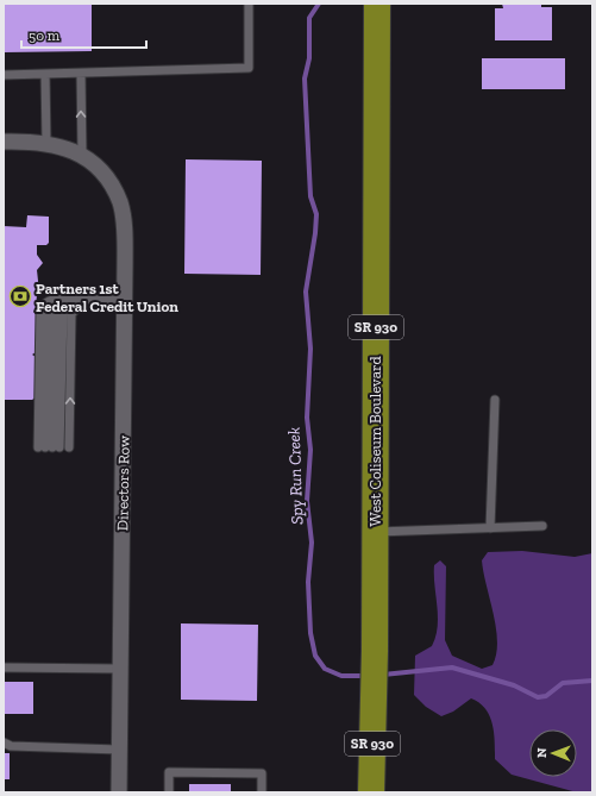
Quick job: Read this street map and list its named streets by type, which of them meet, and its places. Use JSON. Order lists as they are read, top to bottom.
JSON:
{
  "streets": {
    "highway": ["SR 930", "West Coliseum Boulevard"],
    "street": ["Directors Row"]
  },
  "water": ["Spy Run Creek"],
  "places": {
    "bank": ["Partners 1st Federal Credit Union"]
  },
  "scale_bar": "50 m",
  "north": "left"
}
